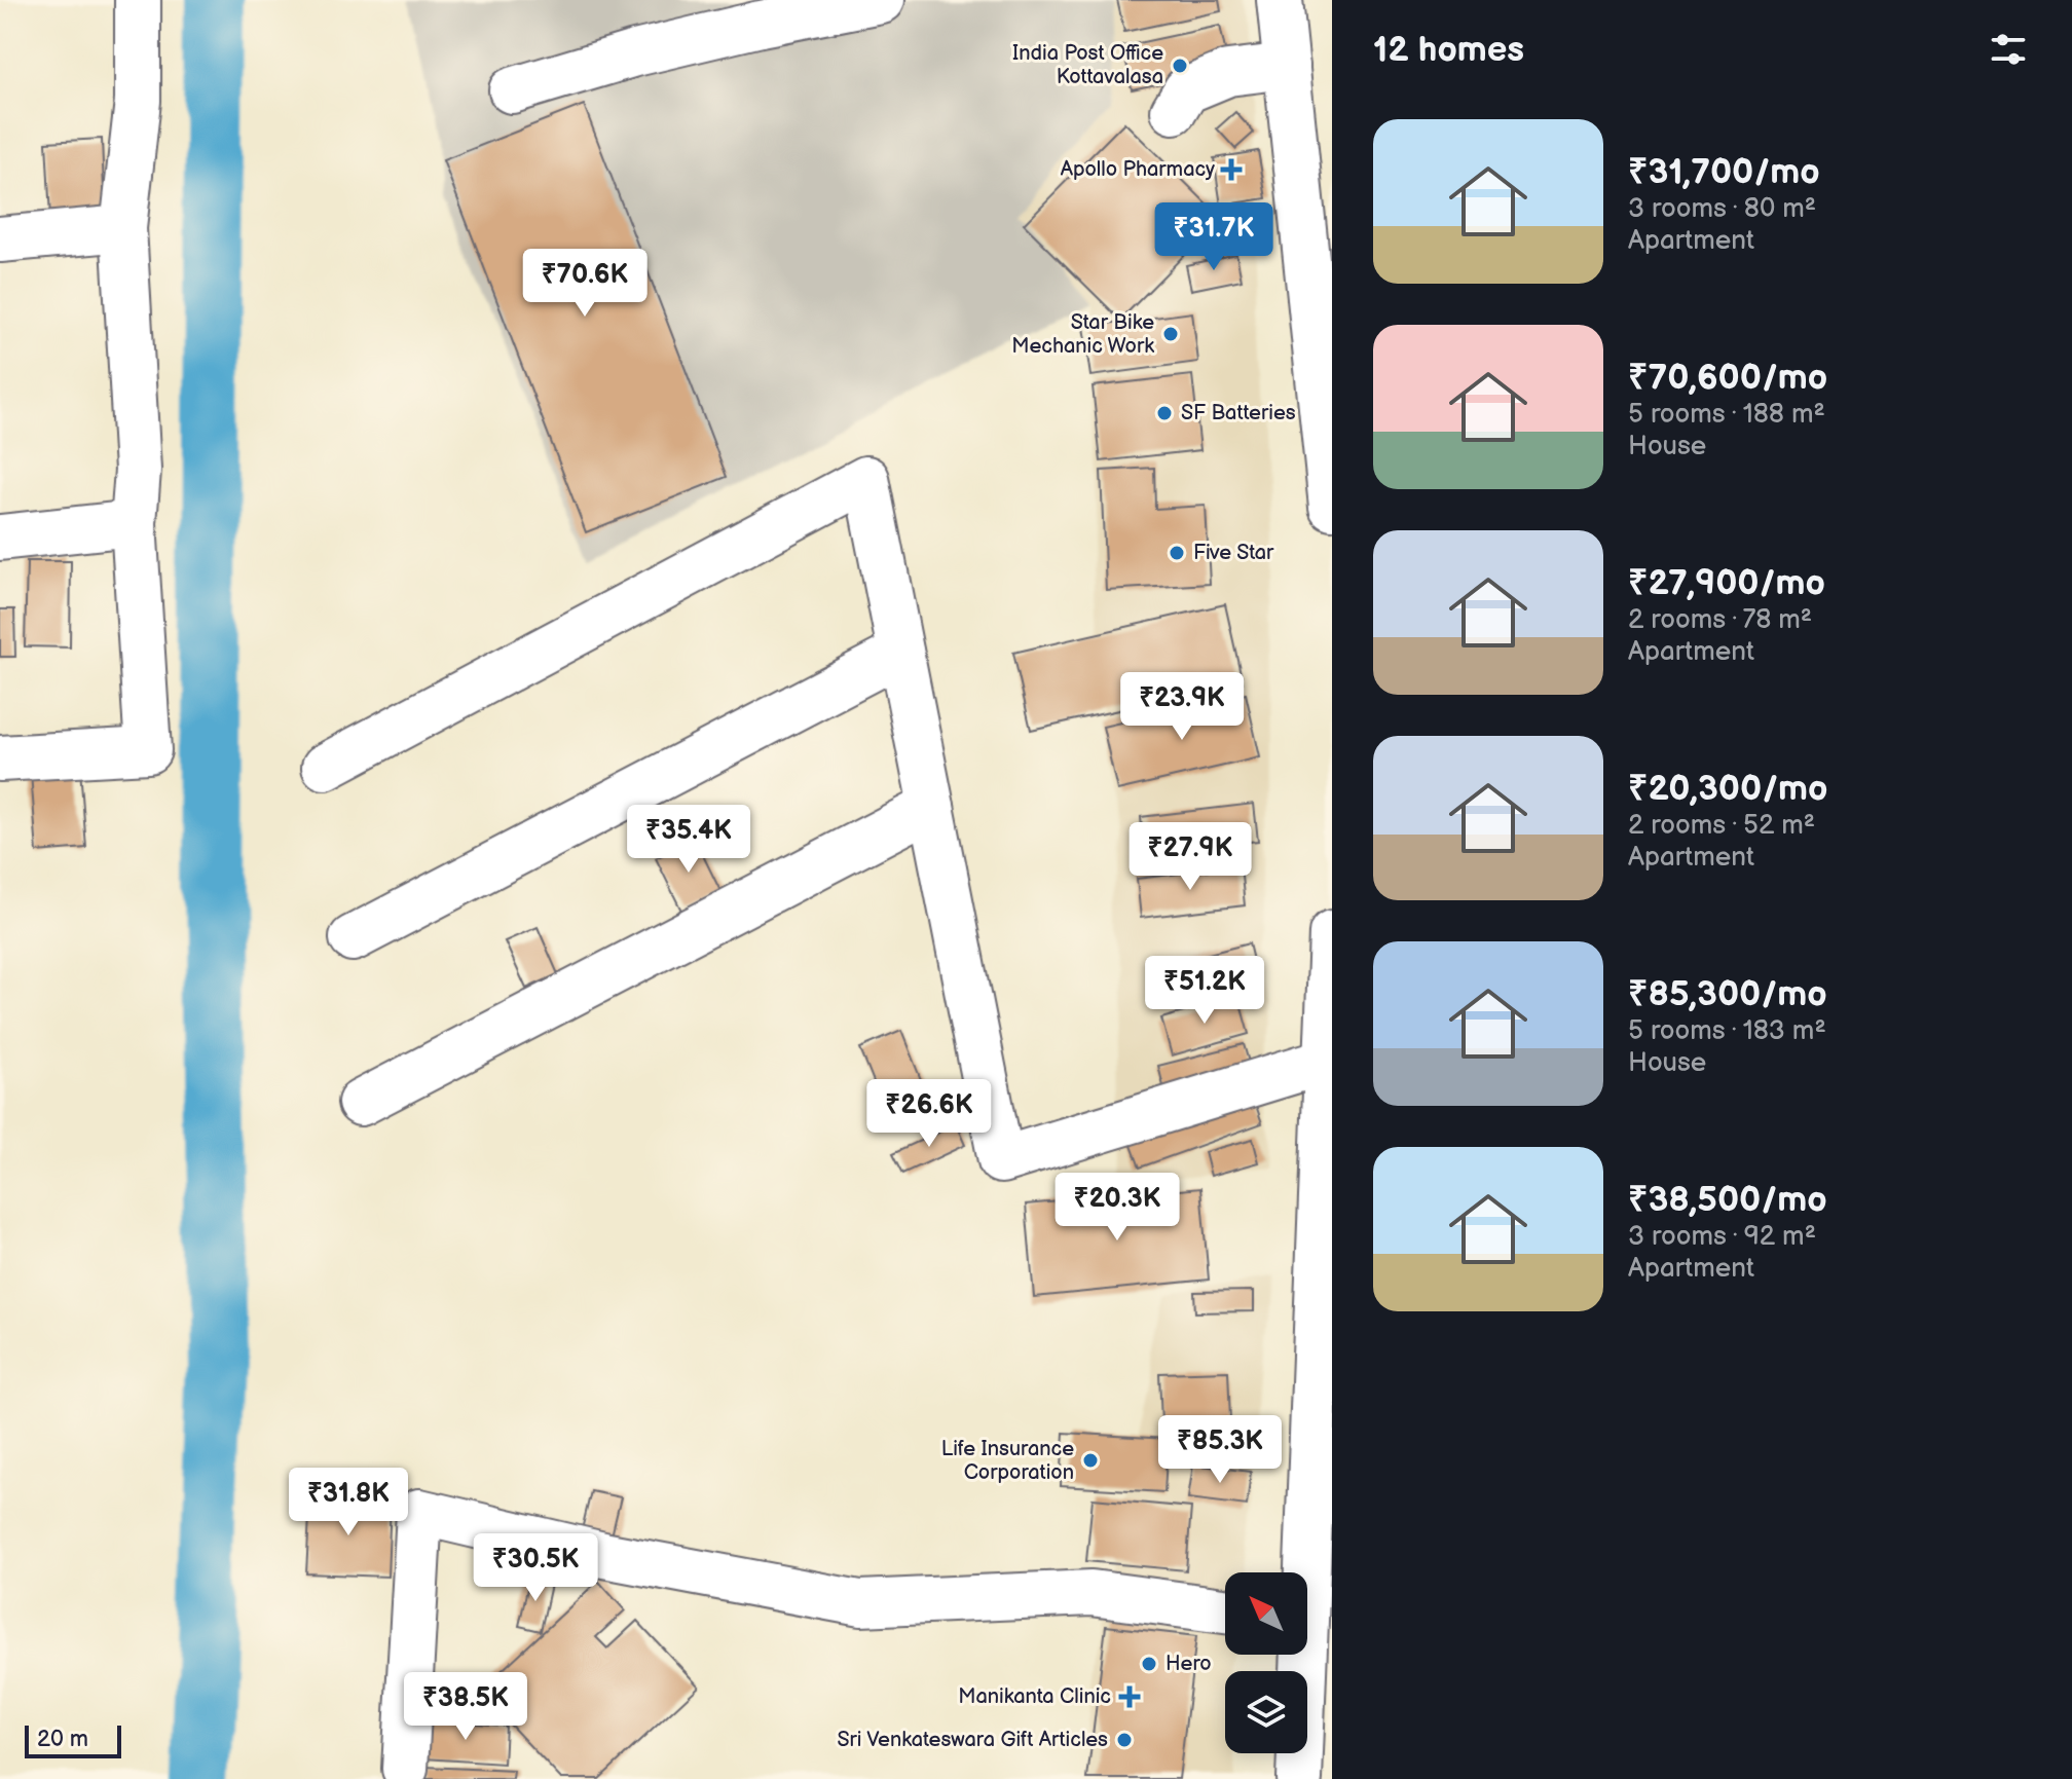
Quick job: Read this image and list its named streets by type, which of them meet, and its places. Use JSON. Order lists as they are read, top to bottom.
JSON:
{
  "places": {
    "other": [
      "India Post Office Kottavalasa",
      "Star Bike Mechanic Work",
      "SF Batteries",
      "Five Star",
      "Life Insurance Corporation",
      "Hero",
      "Sri Venkateswara Gift Articles"
    ],
    "health": ["Apollo Pharmacy", "Manikanta Clinic"]
  },
  "scale_bar": "20 m",
  "north": "top left",
  "page": {
    "heading": "12 homes",
    "list": [
      {
        "name": "₹31,700/mo",
        "note": "3 rooms · 80 m² · Apartment"
      },
      {
        "name": "₹70,600/mo",
        "note": "5 rooms · 188 m² · House"
      },
      {
        "name": "₹27,900/mo",
        "note": "2 rooms · 78 m² · Apartment"
      },
      {
        "name": "₹20,300/mo",
        "note": "2 rooms · 52 m² · Apartment"
      },
      {
        "name": "₹85,300/mo",
        "note": "5 rooms · 183 m² · House"
      },
      {
        "name": "₹38,500/mo",
        "note": "3 rooms · 92 m² · Apartment"
      }
    ],
    "price": [
      "₹31.7K",
      "₹70.6K",
      "₹23.9K",
      "₹35.4K",
      "₹27.9K",
      "₹51.2K",
      "₹26.6K",
      "₹20.3K",
      "₹85.3K",
      "₹31.8K",
      "₹30.5K",
      "₹38.5K"
    ],
    "scale": "20 m"
  }
}
